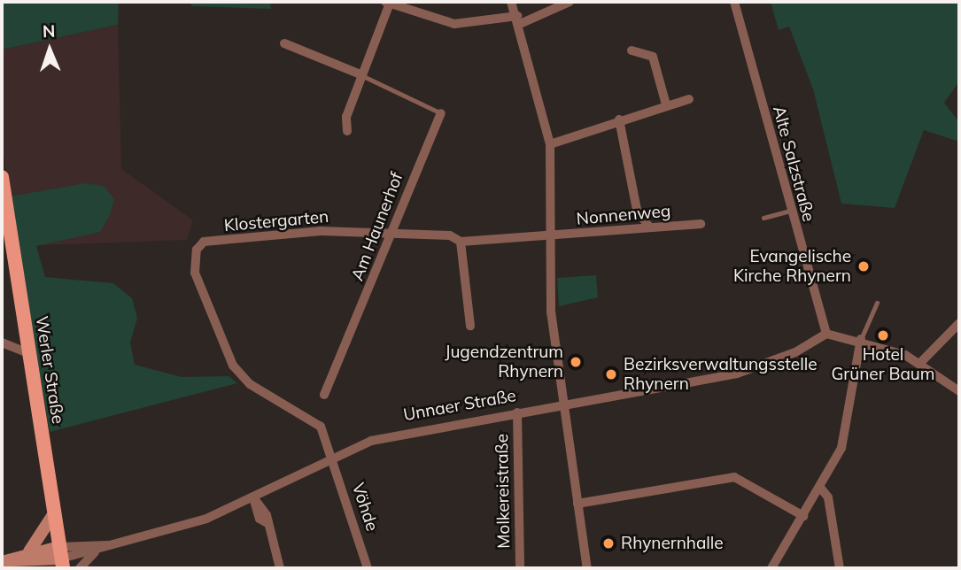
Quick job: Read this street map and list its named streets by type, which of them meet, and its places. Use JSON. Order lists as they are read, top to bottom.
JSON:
{
  "streets": {
    "main road": ["Werler Straße", "Unnaer Straße"],
    "street": [
      "Alte Salzstraße",
      "Nonnenweg",
      "Klostergarten",
      "Am Haunerhof",
      "Molkereistraße",
      "Vöhde"
    ]
  },
  "crossings": [
    ["Alte Salzstraße", "Unnaer Straße"],
    ["Nonnenweg", "Klostergarten"],
    ["Klostergarten", "Am Haunerhof"],
    ["Klostergarten", "Unnaer Straße"],
    ["Klostergarten", "Vöhde"],
    ["Werler Straße", "Unnaer Straße"],
    ["Unnaer Straße", "Molkereistraße"],
    ["Unnaer Straße", "Vöhde"]
  ],
  "places": [
    "Evangelische Kirche Rhynern",
    "Hotel Grüner Baum",
    "Jugendzentrum Rhynern",
    "Bezirksverwaltungsstelle Rhynern",
    "Rhynernhalle"
  ],
  "north": "top"
}
